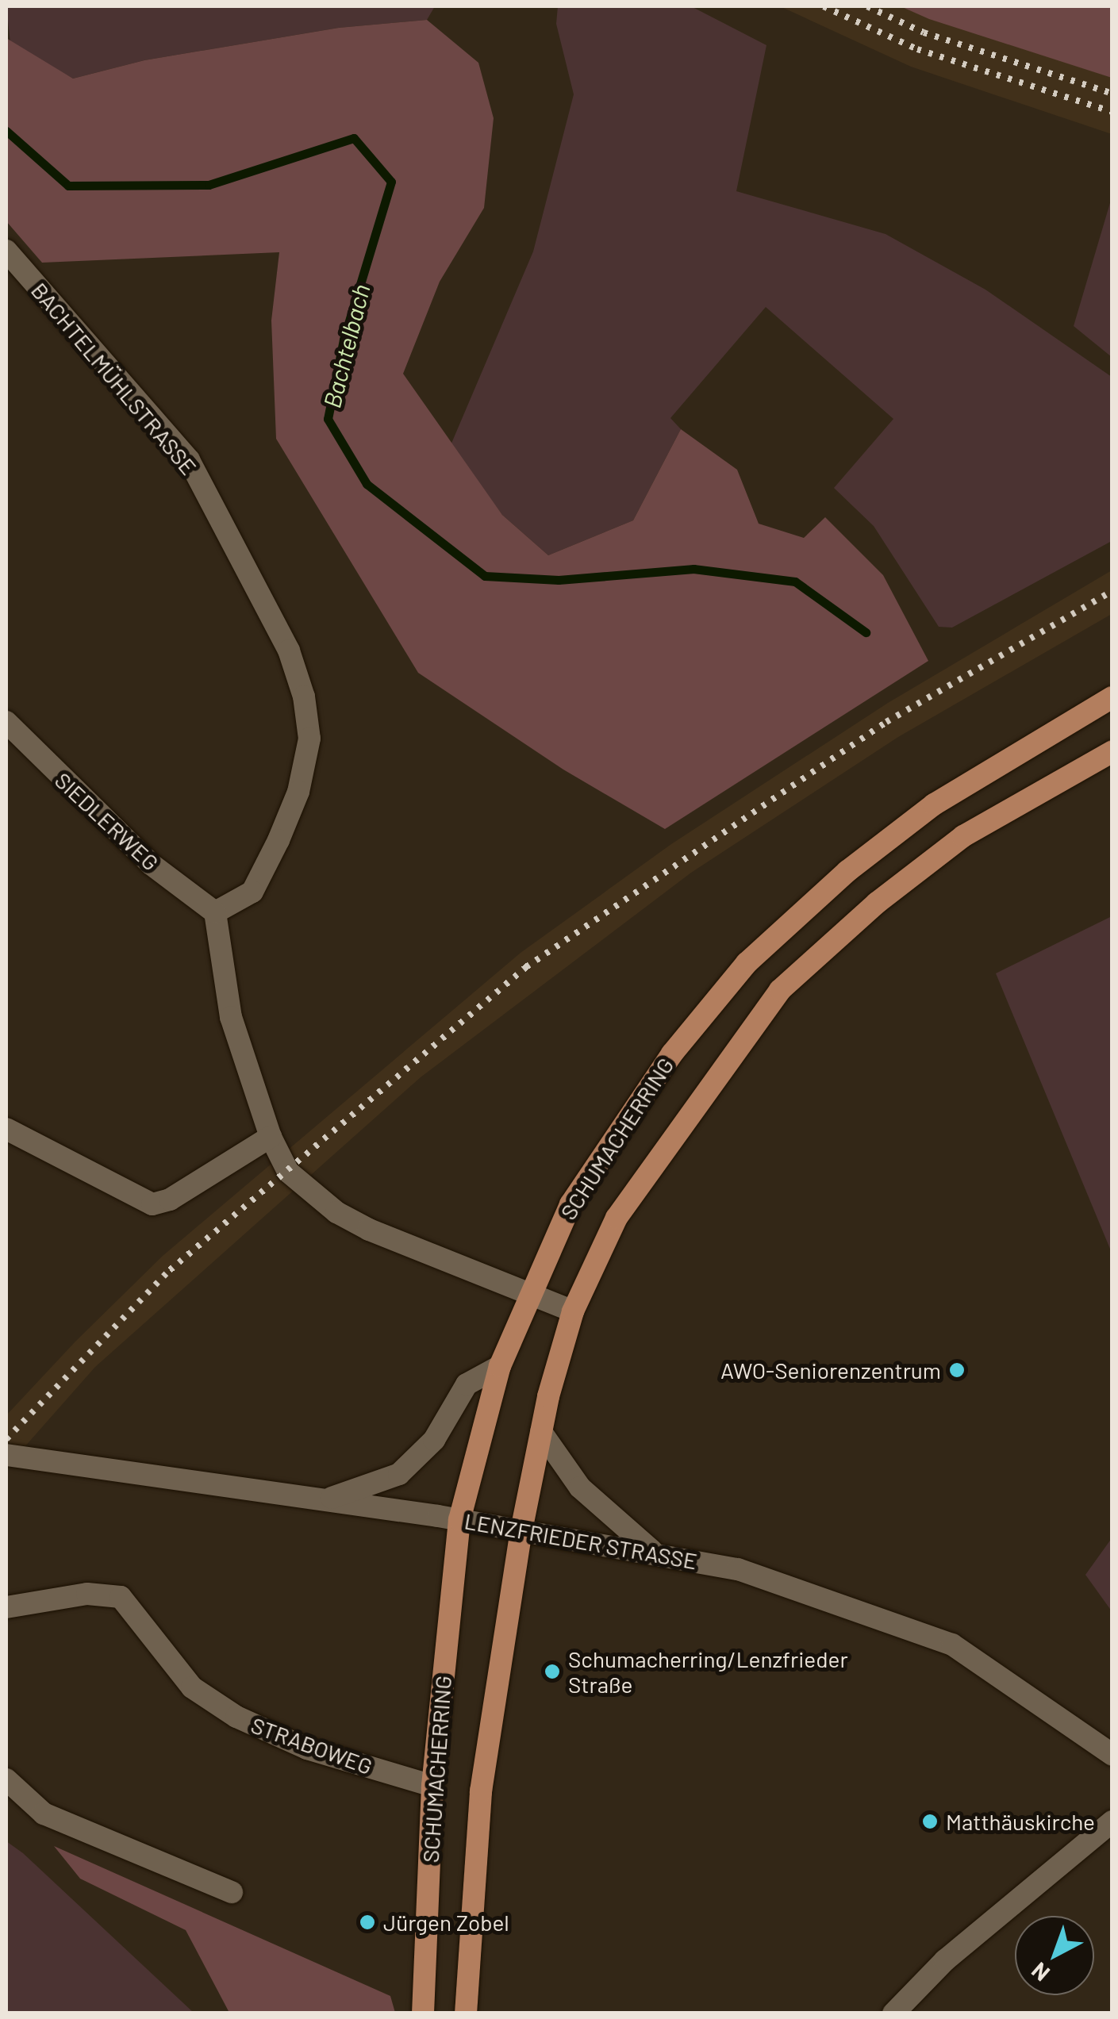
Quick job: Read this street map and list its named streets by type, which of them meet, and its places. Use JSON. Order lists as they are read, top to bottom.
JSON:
{
  "streets": {
    "main road": ["SCHUMACHERRING"],
    "street": [
      "BACHTELMÜHLSTRASSE",
      "SIEDLERWEG",
      "LENZFRIEDER STRASSE",
      "STRABOWEG"
    ]
  },
  "crossings": [
    ["BACHTELMÜHLSTRASSE", "SIEDLERWEG"],
    ["SCHUMACHERRING", "LENZFRIEDER STRASSE"],
    ["SCHUMACHERRING", "STRABOWEG"]
  ],
  "water": ["Bachtelbach"],
  "places": [
    "AWO-Seniorenzentrum",
    "Schumacherring/Lenzfrieder Straße",
    "Matthäuskirche",
    "Jürgen Zobel"
  ],
  "north": "bottom left"
}
